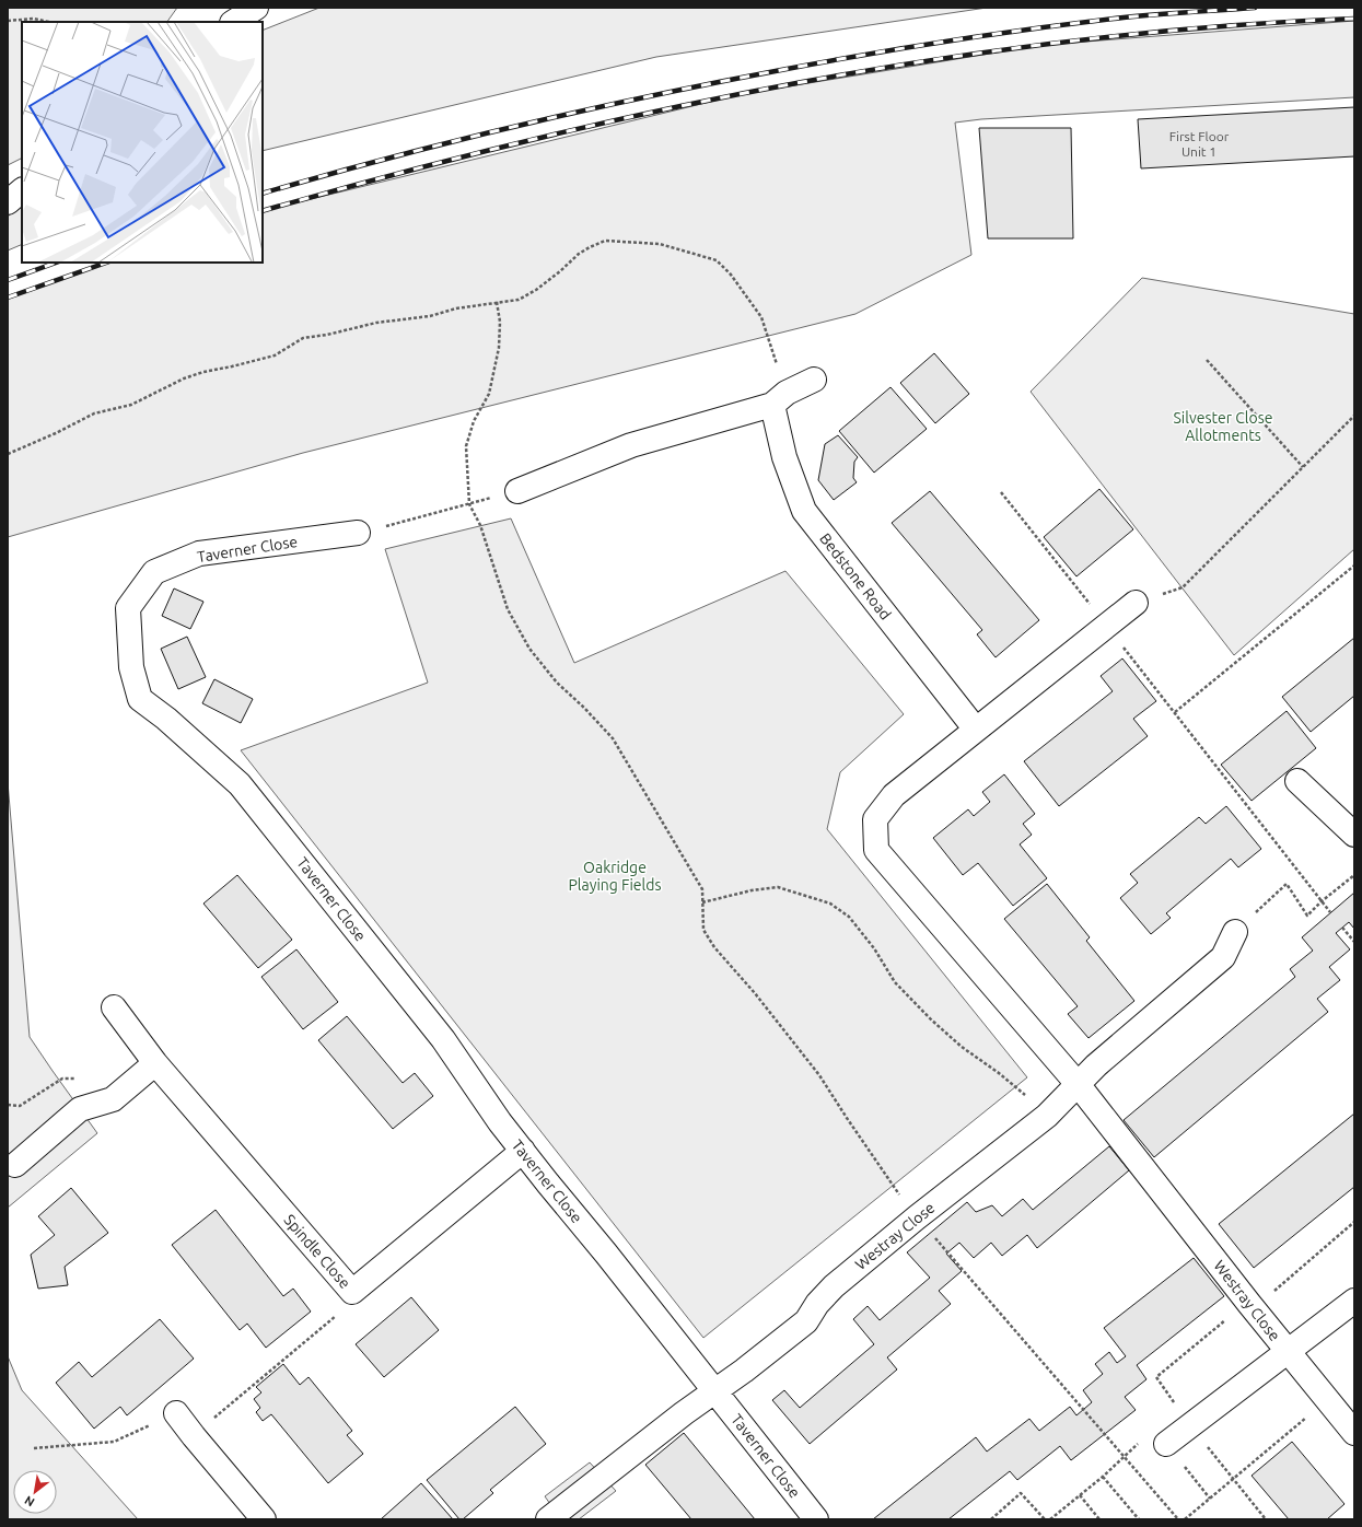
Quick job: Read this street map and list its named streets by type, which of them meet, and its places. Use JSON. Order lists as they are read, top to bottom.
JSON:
{
  "streets": {
    "street": [
      "Taverner Close",
      "Bedstone Road",
      "Westray Close",
      "Spindle Close"
    ]
  },
  "crossings": [
    ["Taverner Close", "Westray Close"],
    ["Taverner Close", "Spindle Close"]
  ],
  "parks": ["Silvester Close Allotments", "Oakridge Playing Fields"],
  "house_numbers": ["First Floor Unit 1"],
  "north": "bottom left"
}
